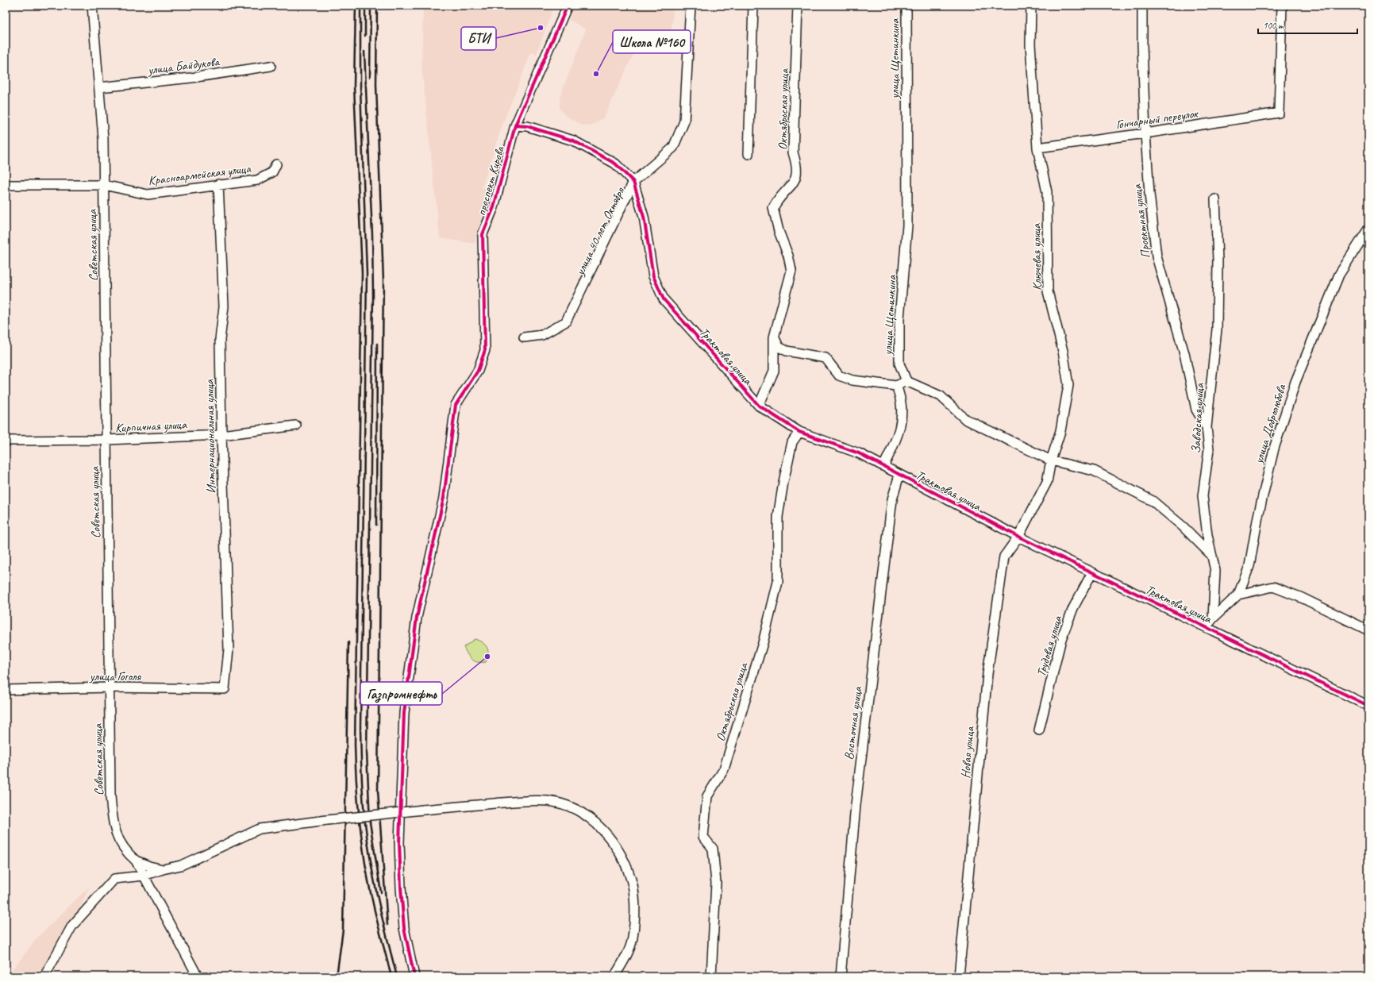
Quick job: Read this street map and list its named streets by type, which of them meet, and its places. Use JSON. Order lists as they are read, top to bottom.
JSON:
{
  "streets": {
    "street": [
      "улица Щетинкина",
      "улица Байдукова",
      "Октябрьская улица",
      "Гончарный переулок",
      "Красноармейская улица",
      "проспект Кирова",
      "Проектная улица",
      "улица 40 лет Октября",
      "Советская улица",
      "Ключевая улица",
      "Трактовая улица",
      "Заводская улица",
      "улица Добролюбова",
      "Кирпичная улица",
      "Интернациональная улица",
      "Трудовая улица",
      "улица Гоголя",
      "Восточная улица",
      "Новая улица"
    ]
  },
  "crossings": [
    ["улица Байдукова", "Советская улица"],
    ["Октябрьская улица", "Трактовая улица"],
    ["Гончарный переулок", "Проектная улица"],
    ["Гончарный переулок", "Ключевая улица"],
    ["Красноармейская улица", "Советская улица"],
    ["Красноармейская улица", "Интернациональная улица"],
    ["Проектная улица", "Заводская улица"],
    ["улица 40 лет Октября", "Трактовая улица"],
    ["Советская улица", "Кирпичная улица"],
    ["Советская улица", "улица Гоголя"],
    ["Ключевая улица", "Трактовая улица"],
    ["Ключевая улица", "Новая улица"],
    ["Трактовая улица", "улица Добролюбова"],
    ["Трактовая улица", "Трудовая улица"],
    ["Трактовая улица", "Восточная улица"],
    ["Трактовая улица", "Новая улица"],
    ["Заводская улица", "улица Добролюбова"],
    ["Кирпичная улица", "Интернациональная улица"],
    ["Интернациональная улица", "улица Гоголя"]
  ],
  "places": ["БТИ", "Школа №160", "Газпромнефть"],
  "scale_bar": "100 m"
}
